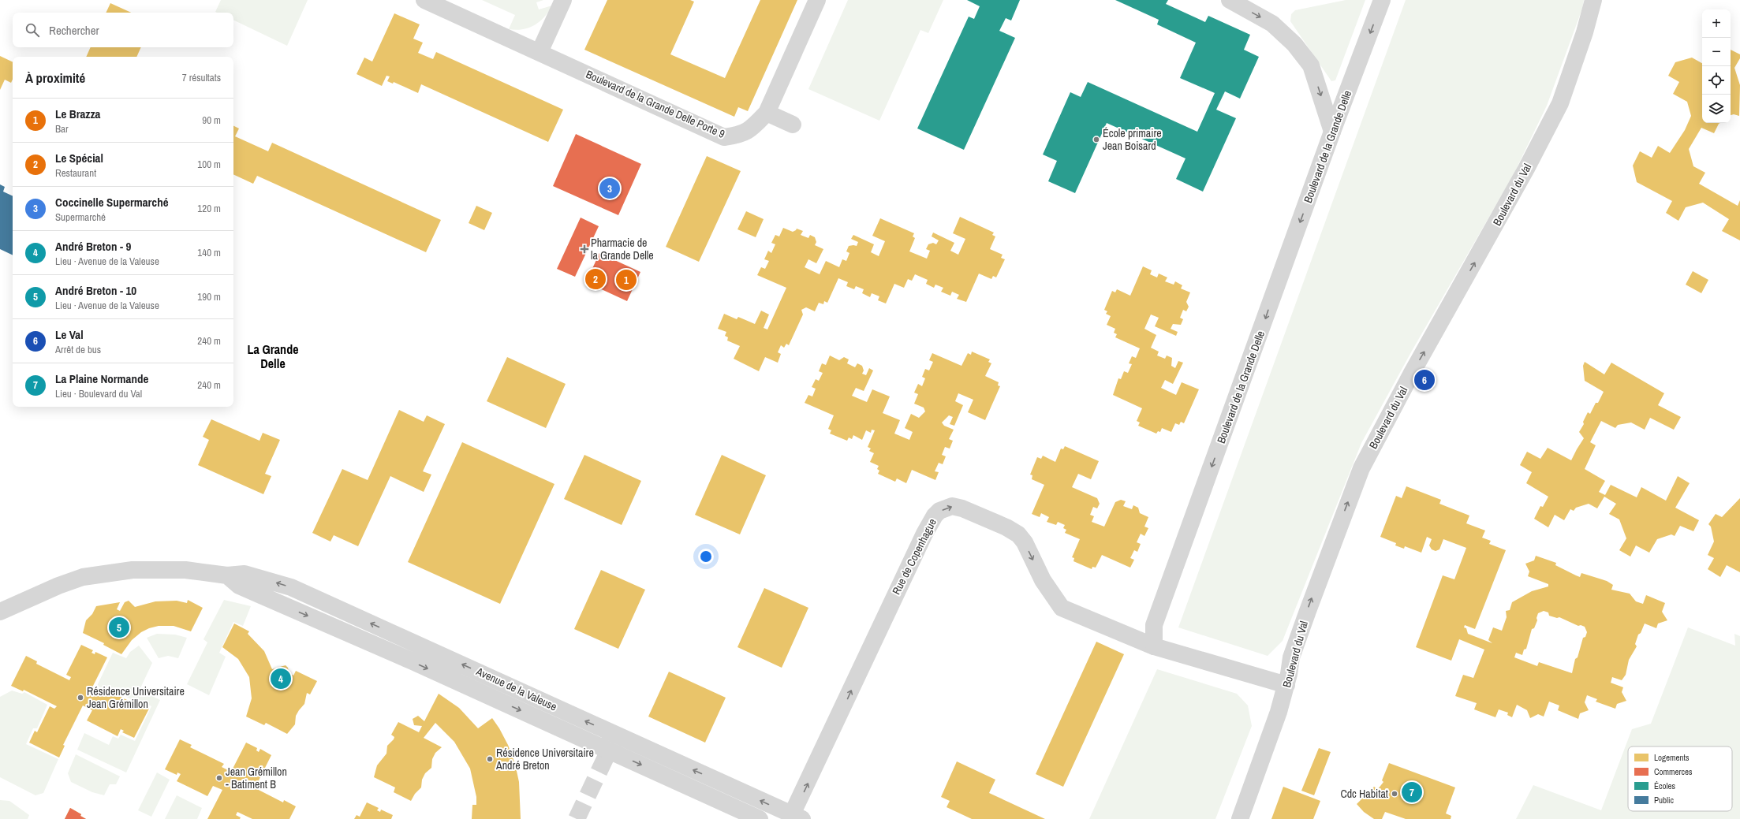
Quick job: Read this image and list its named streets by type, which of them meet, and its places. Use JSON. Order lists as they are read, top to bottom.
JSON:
{
  "streets": {
    "street": [
      "Boulevard de la Grande Delle Porte 9",
      "Boulevard de la Grande Delle",
      "Boulevard du Val",
      "Rue de Copenhague",
      "Avenue de la Valeuse"
    ]
  },
  "crossings": [
    ["Boulevard de la Grande Delle", "Rue de Copenhague"],
    ["Rue de Copenhague", "Avenue de la Valeuse"]
  ],
  "one_way": ["Boulevard de la Grande Delle", "Boulevard du Val"],
  "districts": ["La Grande Delle"],
  "places": {
    "other": [
      "École primaire Jean Boisard",
      "Résidence Universitaire Jean Grémillon",
      "Résidence Universitaire André Breton",
      "Jean Grémillon - Batiment B",
      "Cdc Habitat"
    ],
    "health": ["Pharmacie de la Grande Delle"]
  },
  "legend": [
    "Logements",
    "Commerces",
    "Écoles",
    "Public"
  ],
  "page": {
    "map_buttons": ["+", "−"],
    "search": "Rechercher",
    "heading": ["À proximité", "7 résultats"],
    "list": [
      {
        "mark": "1",
        "name": "Le Brazza",
        "note": "Bar",
        "value": "90 m"
      },
      {
        "mark": "2",
        "name": "Le Spécial",
        "note": "Restaurant",
        "value": "100 m"
      },
      {
        "mark": "3",
        "name": "Coccinelle Supermarché",
        "note": "Supermarché",
        "value": "120 m"
      },
      {
        "mark": "4",
        "name": "André Breton - 9",
        "note": "Lieu · Avenue de la Valeuse",
        "value": "140 m"
      },
      {
        "mark": "5",
        "name": "André Breton - 10",
        "note": "Lieu · Avenue de la Valeuse",
        "value": "190 m"
      },
      {
        "mark": "6",
        "name": "Le Val",
        "note": "Arrêt de bus",
        "value": "240 m"
      },
      {
        "mark": "7",
        "name": "La Plaine Normande",
        "note": "Lieu · Boulevard du Val",
        "value": "240 m"
      }
    ],
    "pins": [
      "3",
      "2",
      "1",
      "6",
      "5",
      "4",
      "7"
    ]
  }
}
